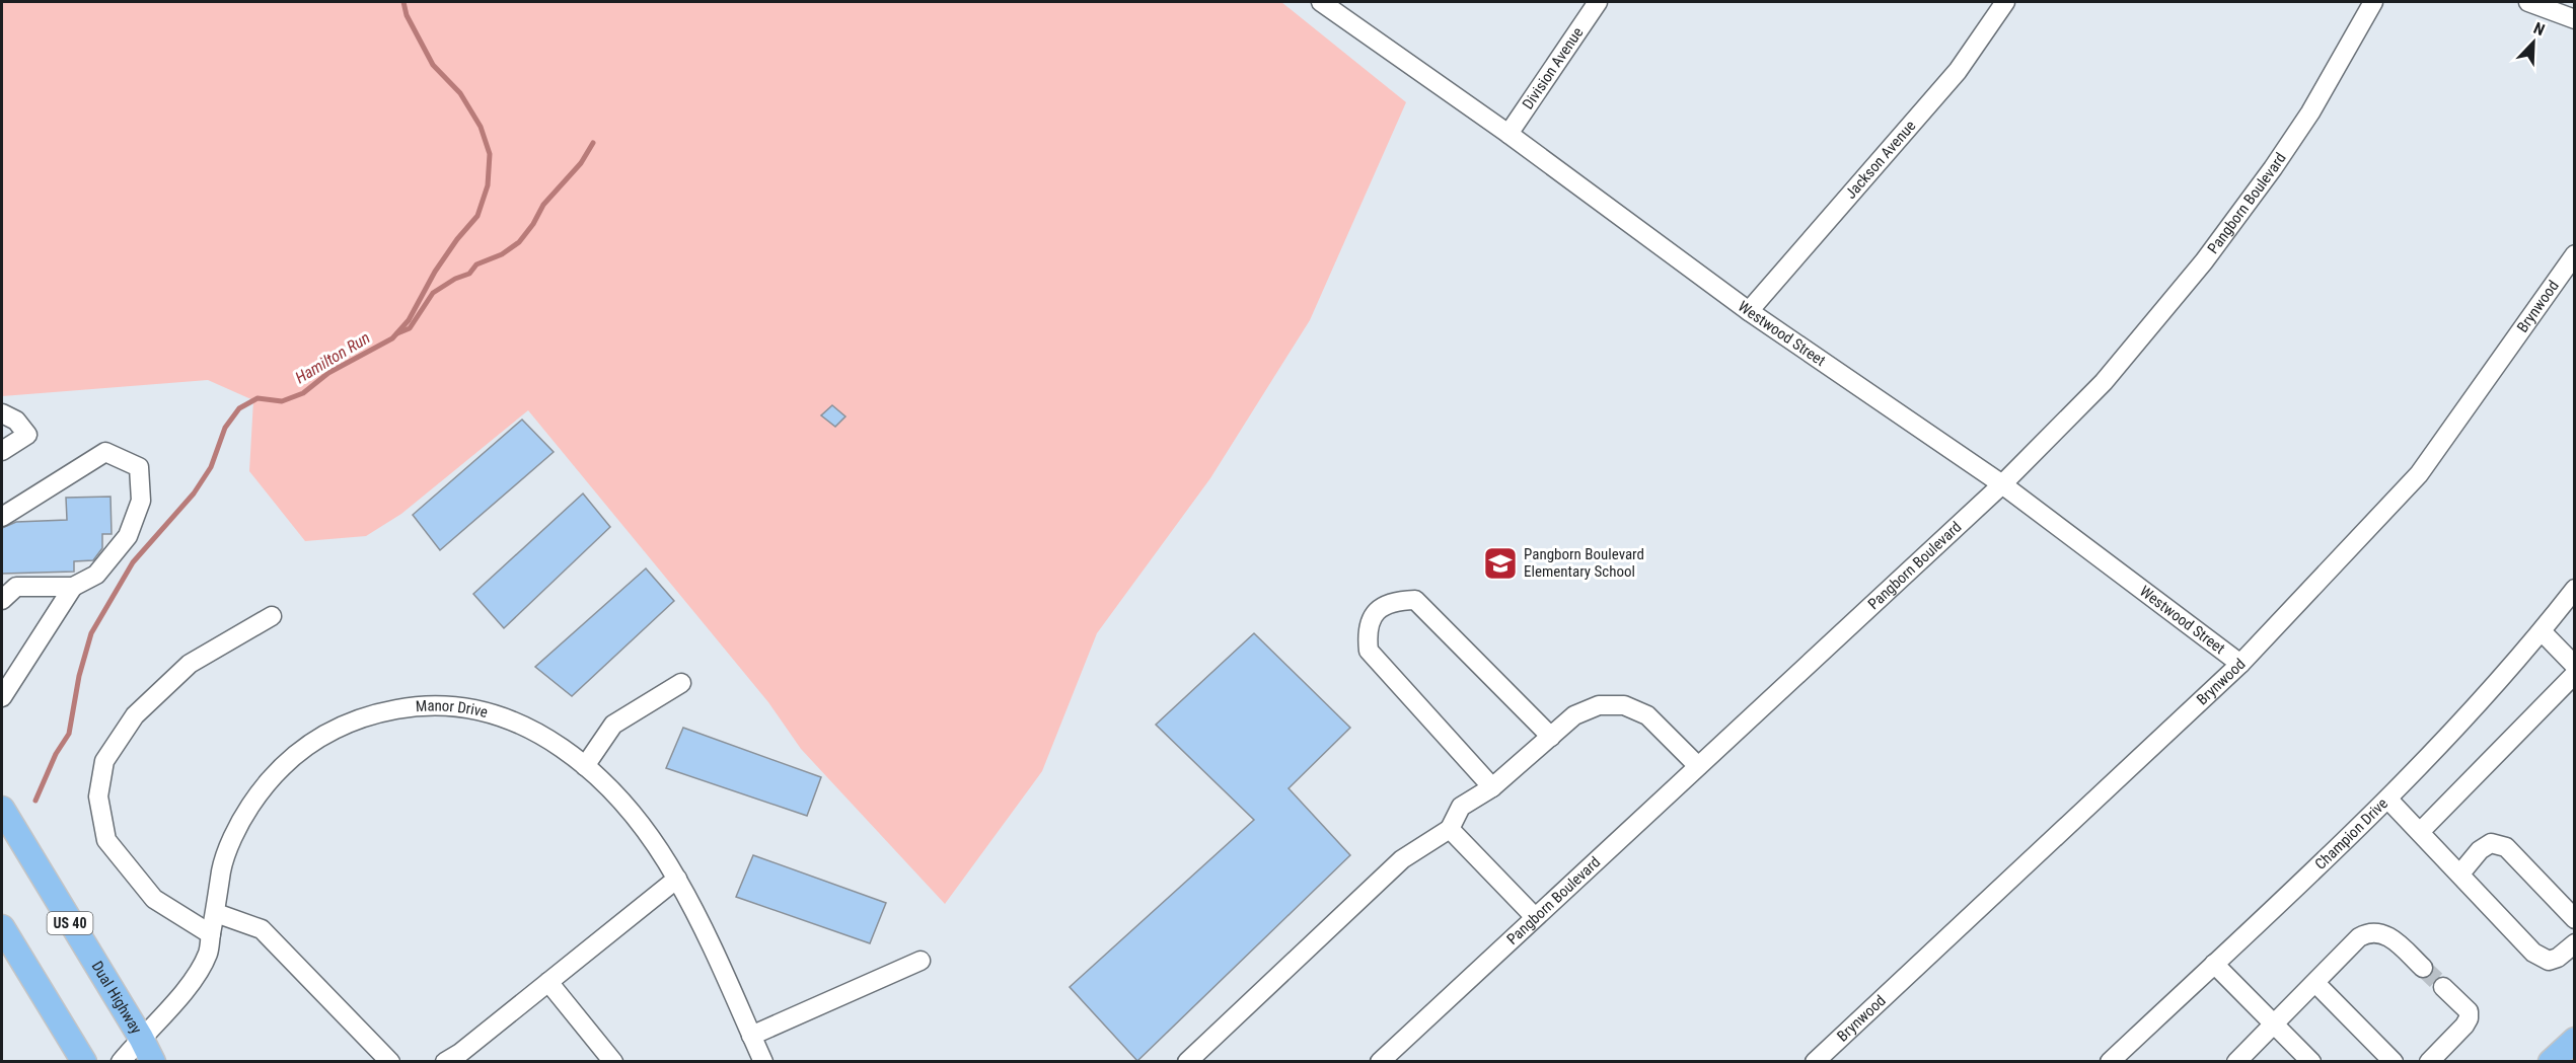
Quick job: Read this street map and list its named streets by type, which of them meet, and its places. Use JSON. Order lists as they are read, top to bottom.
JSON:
{
  "streets": {
    "main road": ["US 40", "Dual Highway"],
    "street": [
      "Division Avenue",
      "Jackson Avenue",
      "Pangborn Boulevard",
      "Brynwood",
      "Westwood Street",
      "Manor Drive",
      "Champion Drive"
    ]
  },
  "crossings": [
    ["Division Avenue", "Westwood Street"],
    ["Jackson Avenue", "Westwood Street"],
    ["Pangborn Boulevard", "Westwood Street"],
    ["Brynwood", "Westwood Street"],
    ["Manor Drive", "Dual Highway"]
  ],
  "water": ["Hamilton Run"],
  "places": {
    "school or university": ["Pangborn Boulevard Elementary School"]
  },
  "north": "top right"
}
